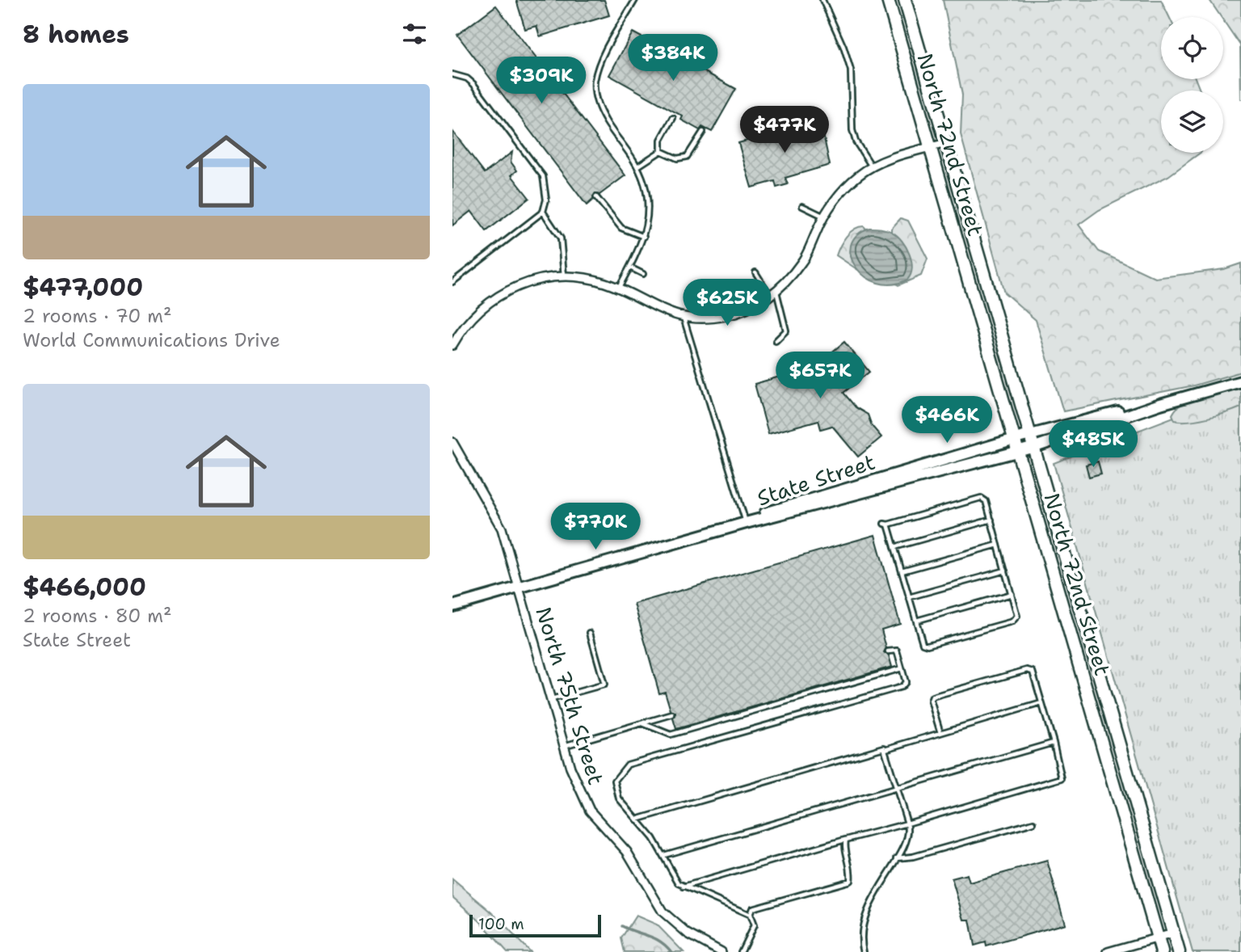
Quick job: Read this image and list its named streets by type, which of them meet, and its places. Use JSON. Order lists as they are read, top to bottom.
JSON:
{
  "streets": {
    "main road": ["North 72nd Street"],
    "street": ["State Street", "North 75th Street"]
  },
  "crossings": [
    ["North 72nd Street", "State Street"],
    ["State Street", "North 75th Street"]
  ],
  "scale_bar": "100 m",
  "page": {
    "heading": "8 homes",
    "price": [
      "$384K",
      "$309K",
      "$477K",
      "$625K",
      "$657K",
      "$466K",
      "$485K",
      "$770K"
    ],
    "list": [
      {
        "name": "$477,000",
        "note": "2 rooms · 70 m² · World Communications Drive"
      },
      {
        "name": "$466,000",
        "note": "2 rooms · 80 m² · State Street"
      }
    ],
    "scale": "100 m"
  }
}
